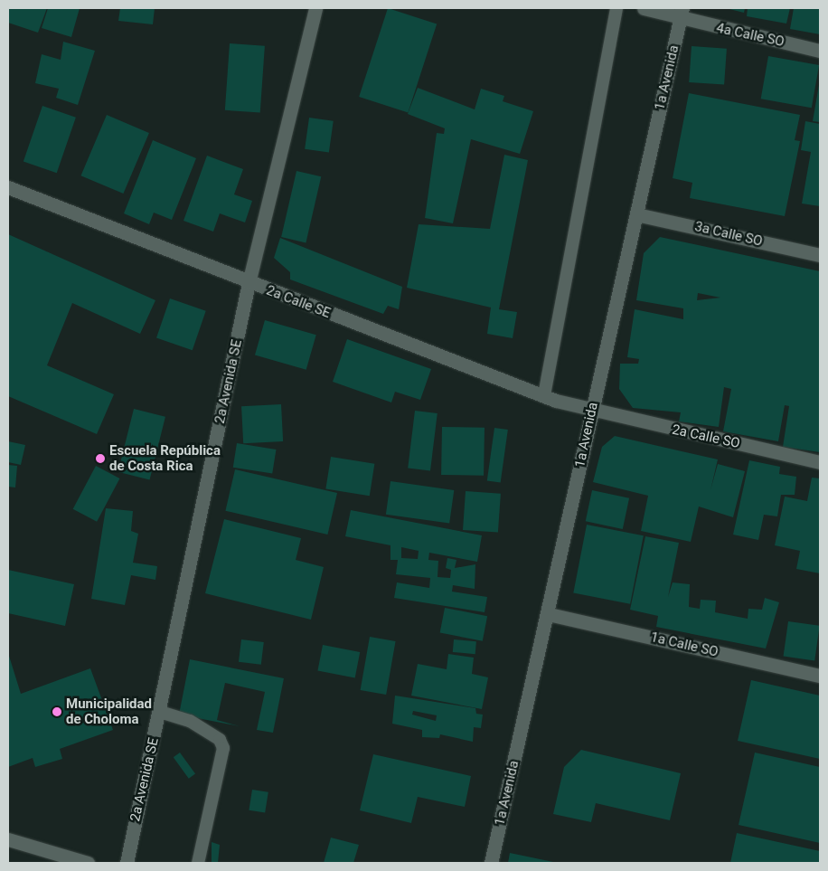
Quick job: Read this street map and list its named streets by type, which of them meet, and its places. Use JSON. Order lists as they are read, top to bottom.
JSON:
{
  "streets": {
    "street": [
      "4a Calle SO",
      "1a Avenida",
      "3a Calle SO",
      "2a Calle SE",
      "2a Avenida SE",
      "2a Calle SO",
      "1a Calle SO"
    ]
  },
  "crossings": [
    ["4a Calle SO", "1a Avenida"],
    ["1a Avenida", "3a Calle SO"],
    ["1a Avenida", "2a Calle SE"],
    ["1a Avenida", "2a Calle SO"],
    ["1a Avenida", "1a Calle SO"],
    ["2a Calle SE", "2a Avenida SE"],
    ["2a Calle SE", "2a Calle SO"]
  ],
  "places": ["Escuela República de Costa Rica", "Municipalidad de Choloma"]
}
